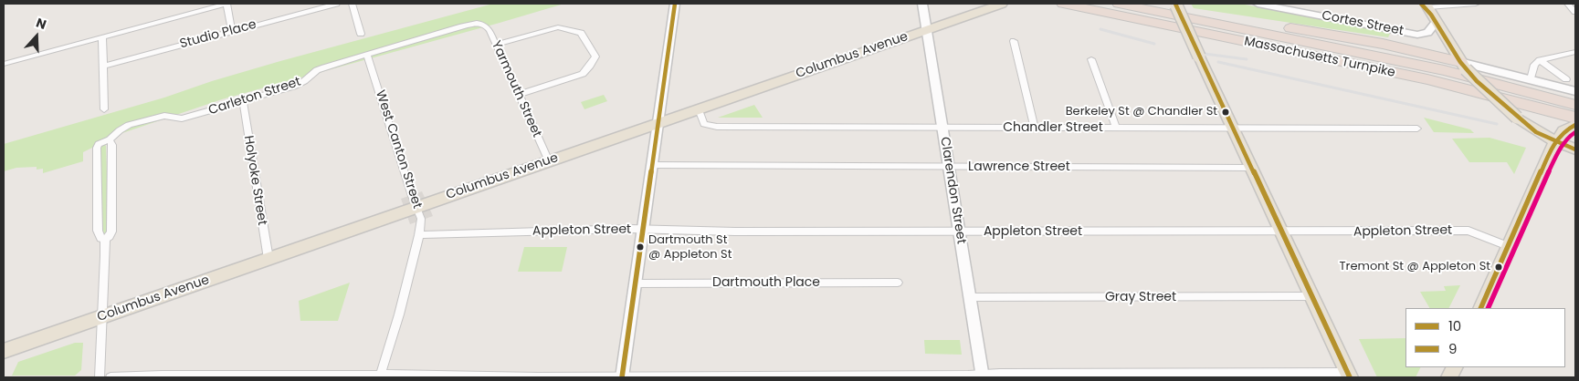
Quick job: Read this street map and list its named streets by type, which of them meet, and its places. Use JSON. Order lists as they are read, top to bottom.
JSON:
{
  "streets": {
    "highway": ["Massachusetts Turnpike"],
    "main road": ["Cortes Street", "Columbus Avenue", "Clarendon Street"],
    "street": [
      "Studio Place",
      "Yarmouth Street",
      "Carleton Street",
      "Chandler Street",
      "West Canton Street",
      "Lawrence Street",
      "Holyoke Street",
      "Appleton Street",
      "Dartmouth Place",
      "Gray Street"
    ]
  },
  "crossings": [
    ["Columbus Avenue", "Yarmouth Street"],
    ["Columbus Avenue", "Chandler Street"],
    ["Columbus Avenue", "West Canton Street"],
    ["Columbus Avenue", "Holyoke Street"],
    ["Columbus Avenue", "Clarendon Street"],
    ["Yarmouth Street", "Carleton Street"],
    ["Carleton Street", "West Canton Street"],
    ["Carleton Street", "Holyoke Street"],
    ["Chandler Street", "Clarendon Street"],
    ["West Canton Street", "Appleton Street"],
    ["Lawrence Street", "Clarendon Street"],
    ["Clarendon Street", "Appleton Street"],
    ["Clarendon Street", "Gray Street"]
  ],
  "places": ["Berkeley St @ Chandler St", "Dartmouth St @ Appleton St", "Tremont St @ Appleton St"],
  "lines": ["transit line 10", "transit line 9"],
  "legend": ["10", "9"],
  "north": "top"
}
